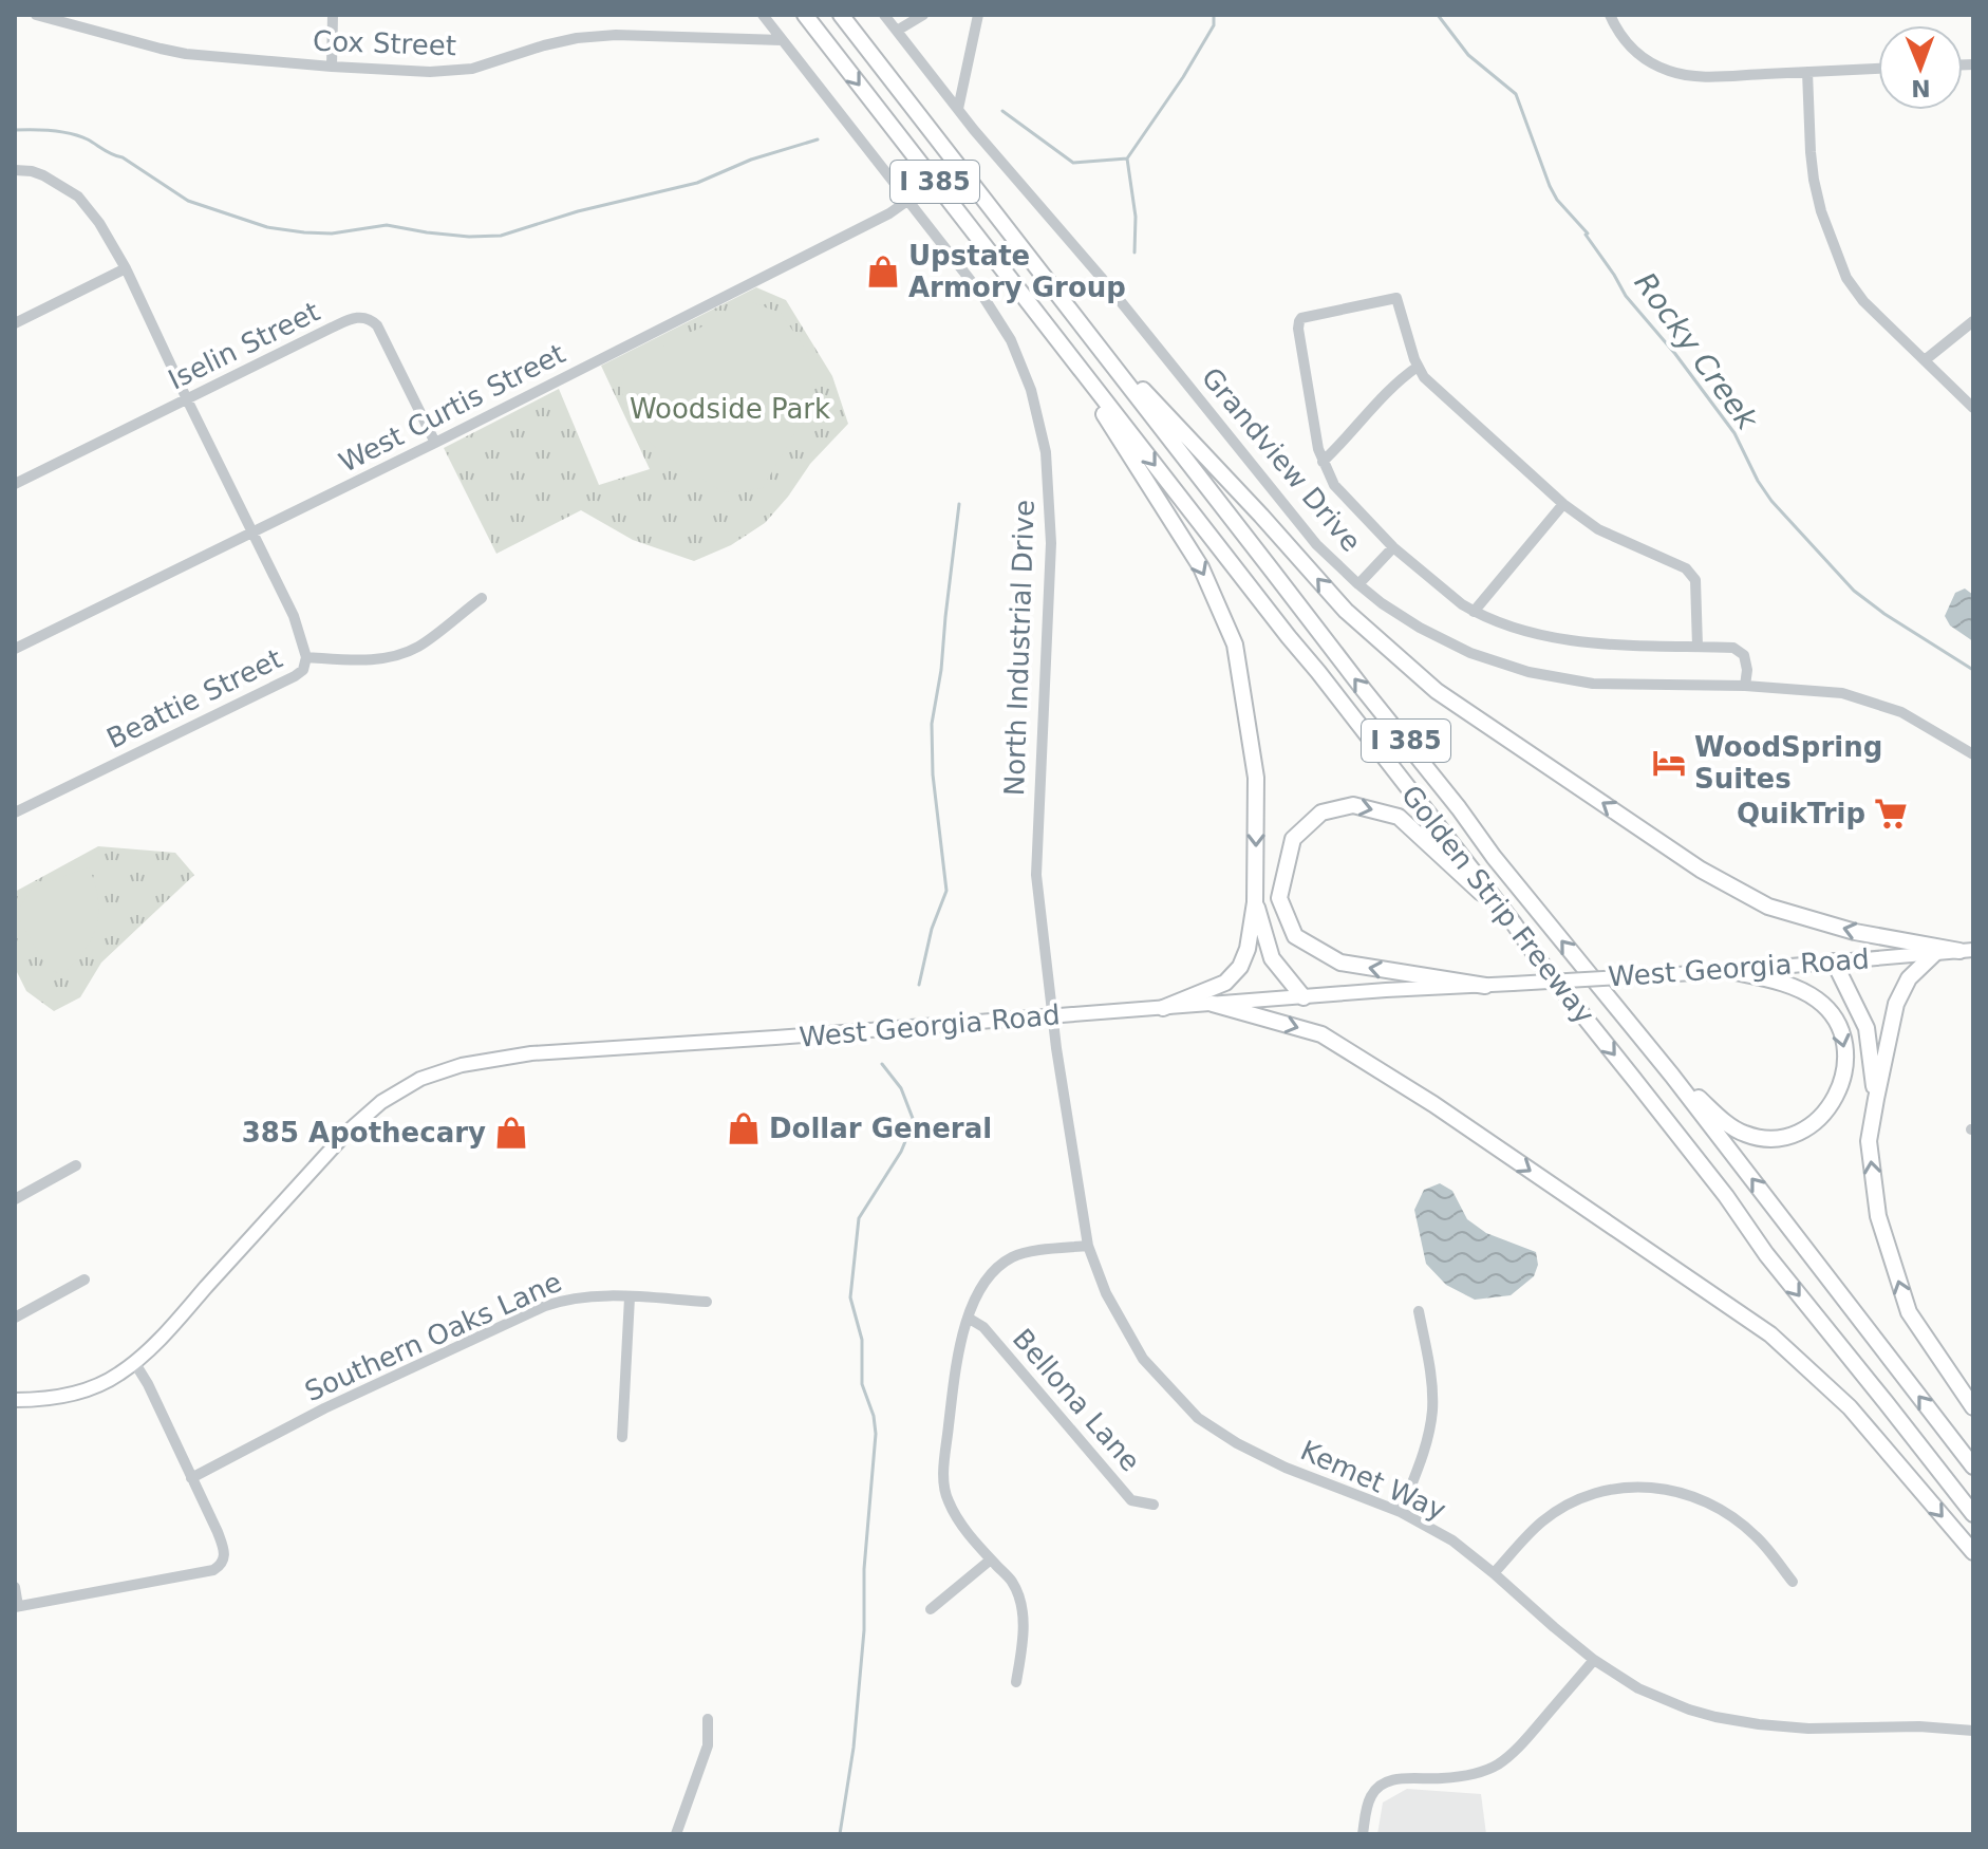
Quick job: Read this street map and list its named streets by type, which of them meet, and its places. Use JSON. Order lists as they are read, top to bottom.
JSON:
{
  "streets": {
    "highway": ["I 385", "Golden Strip Freeway"],
    "main road": ["West Georgia Road"],
    "street": [
      "Cox Street",
      "Iselin Street",
      "West Curtis Street",
      "Grandview Drive",
      "North Industrial Drive",
      "Beattie Street",
      "Southern Oaks Lane",
      "Bellona Lane",
      "Kemet Way"
    ]
  },
  "crossings": [
    ["Cox Street", "North Industrial Drive"],
    ["Iselin Street", "West Curtis Street"],
    ["Iselin Street", "Beattie Street"],
    ["West Curtis Street", "North Industrial Drive"],
    ["West Curtis Street", "Beattie Street"],
    ["North Industrial Drive", "West Georgia Road"],
    ["North Industrial Drive", "Kemet Way"],
    ["West Georgia Road", "Kemet Way"]
  ],
  "water": ["Rocky Creek"],
  "parks": ["Woodside Park"],
  "places": {
    "shop": ["Upstate Armory Group", "Dollar General", "385 Apothecary"],
    "hotel": ["WoodSpring Suites"],
    "supermarket": ["QuikTrip"]
  },
  "north": "bottom"
}
